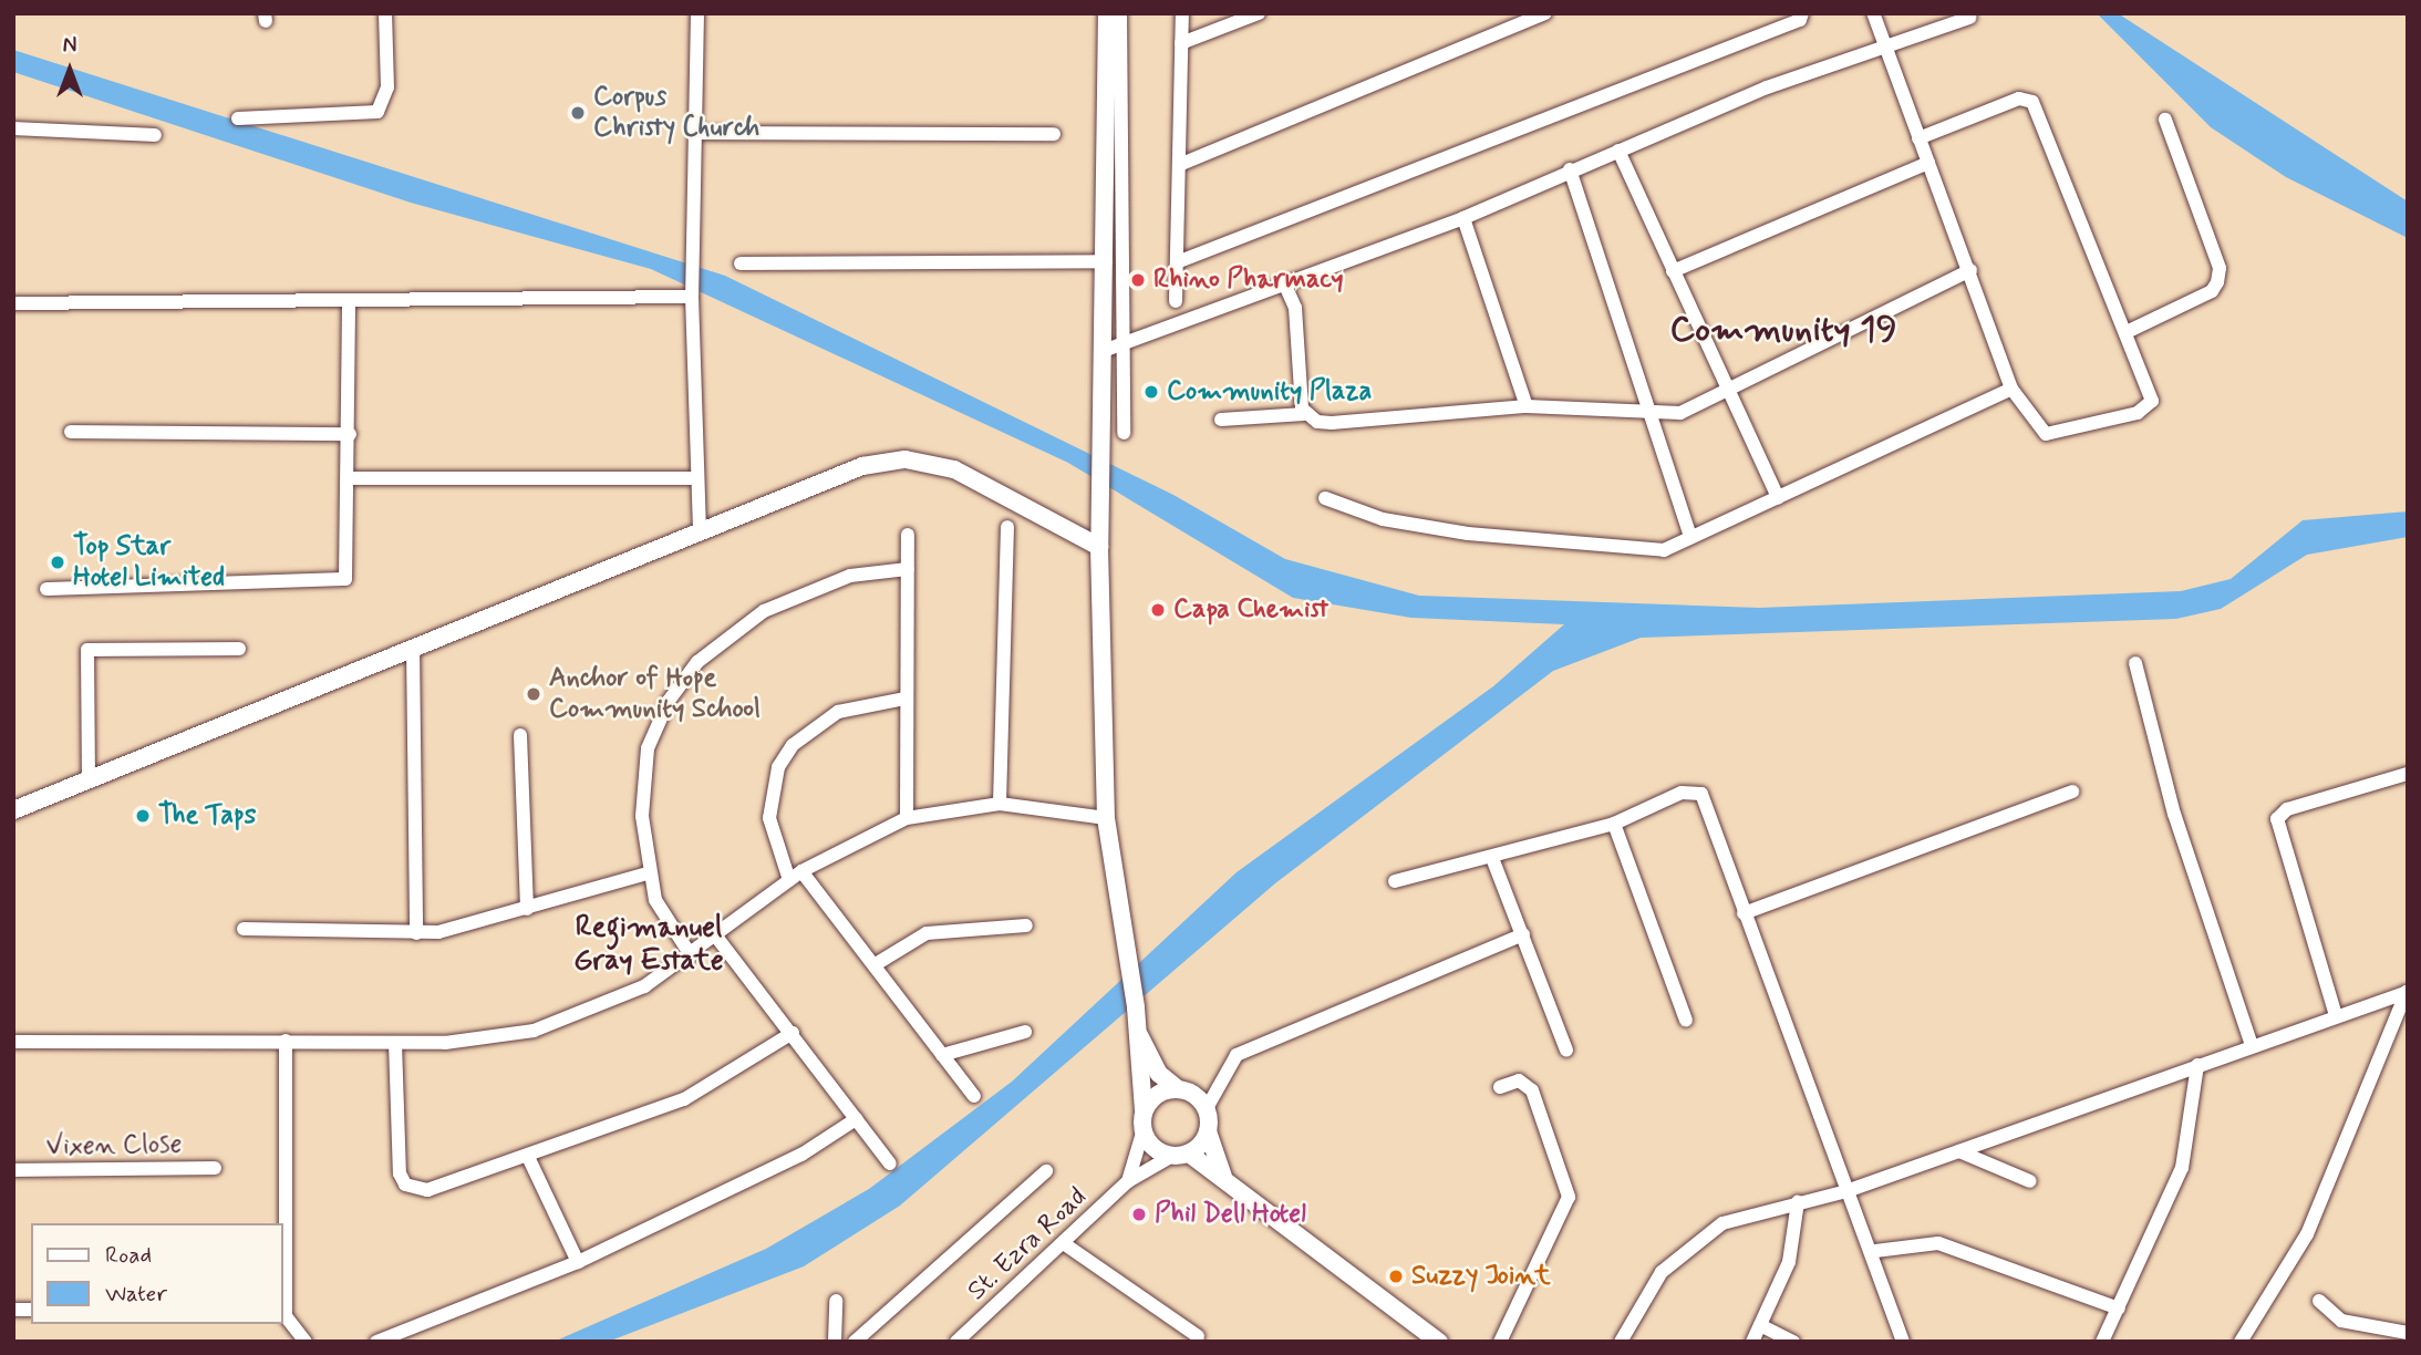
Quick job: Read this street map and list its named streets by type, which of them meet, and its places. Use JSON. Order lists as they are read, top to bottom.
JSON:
{
  "streets": {
    "street": ["Vixen Close", "St. Ezra Road"]
  },
  "districts": ["Community 19", "Regimanuel Gray Estate"],
  "places": [
    "Corpus Christy Church",
    "Rhino Pharmacy",
    "Community Plaza",
    "Top Star Hotel Limited",
    "Capa Chemist",
    "Anchor of Hope Community School",
    "The Taps",
    "Phil Dell Hotel",
    "Suzzy Joint"
  ],
  "legend": ["Road", "Water"],
  "north": "top"
}
